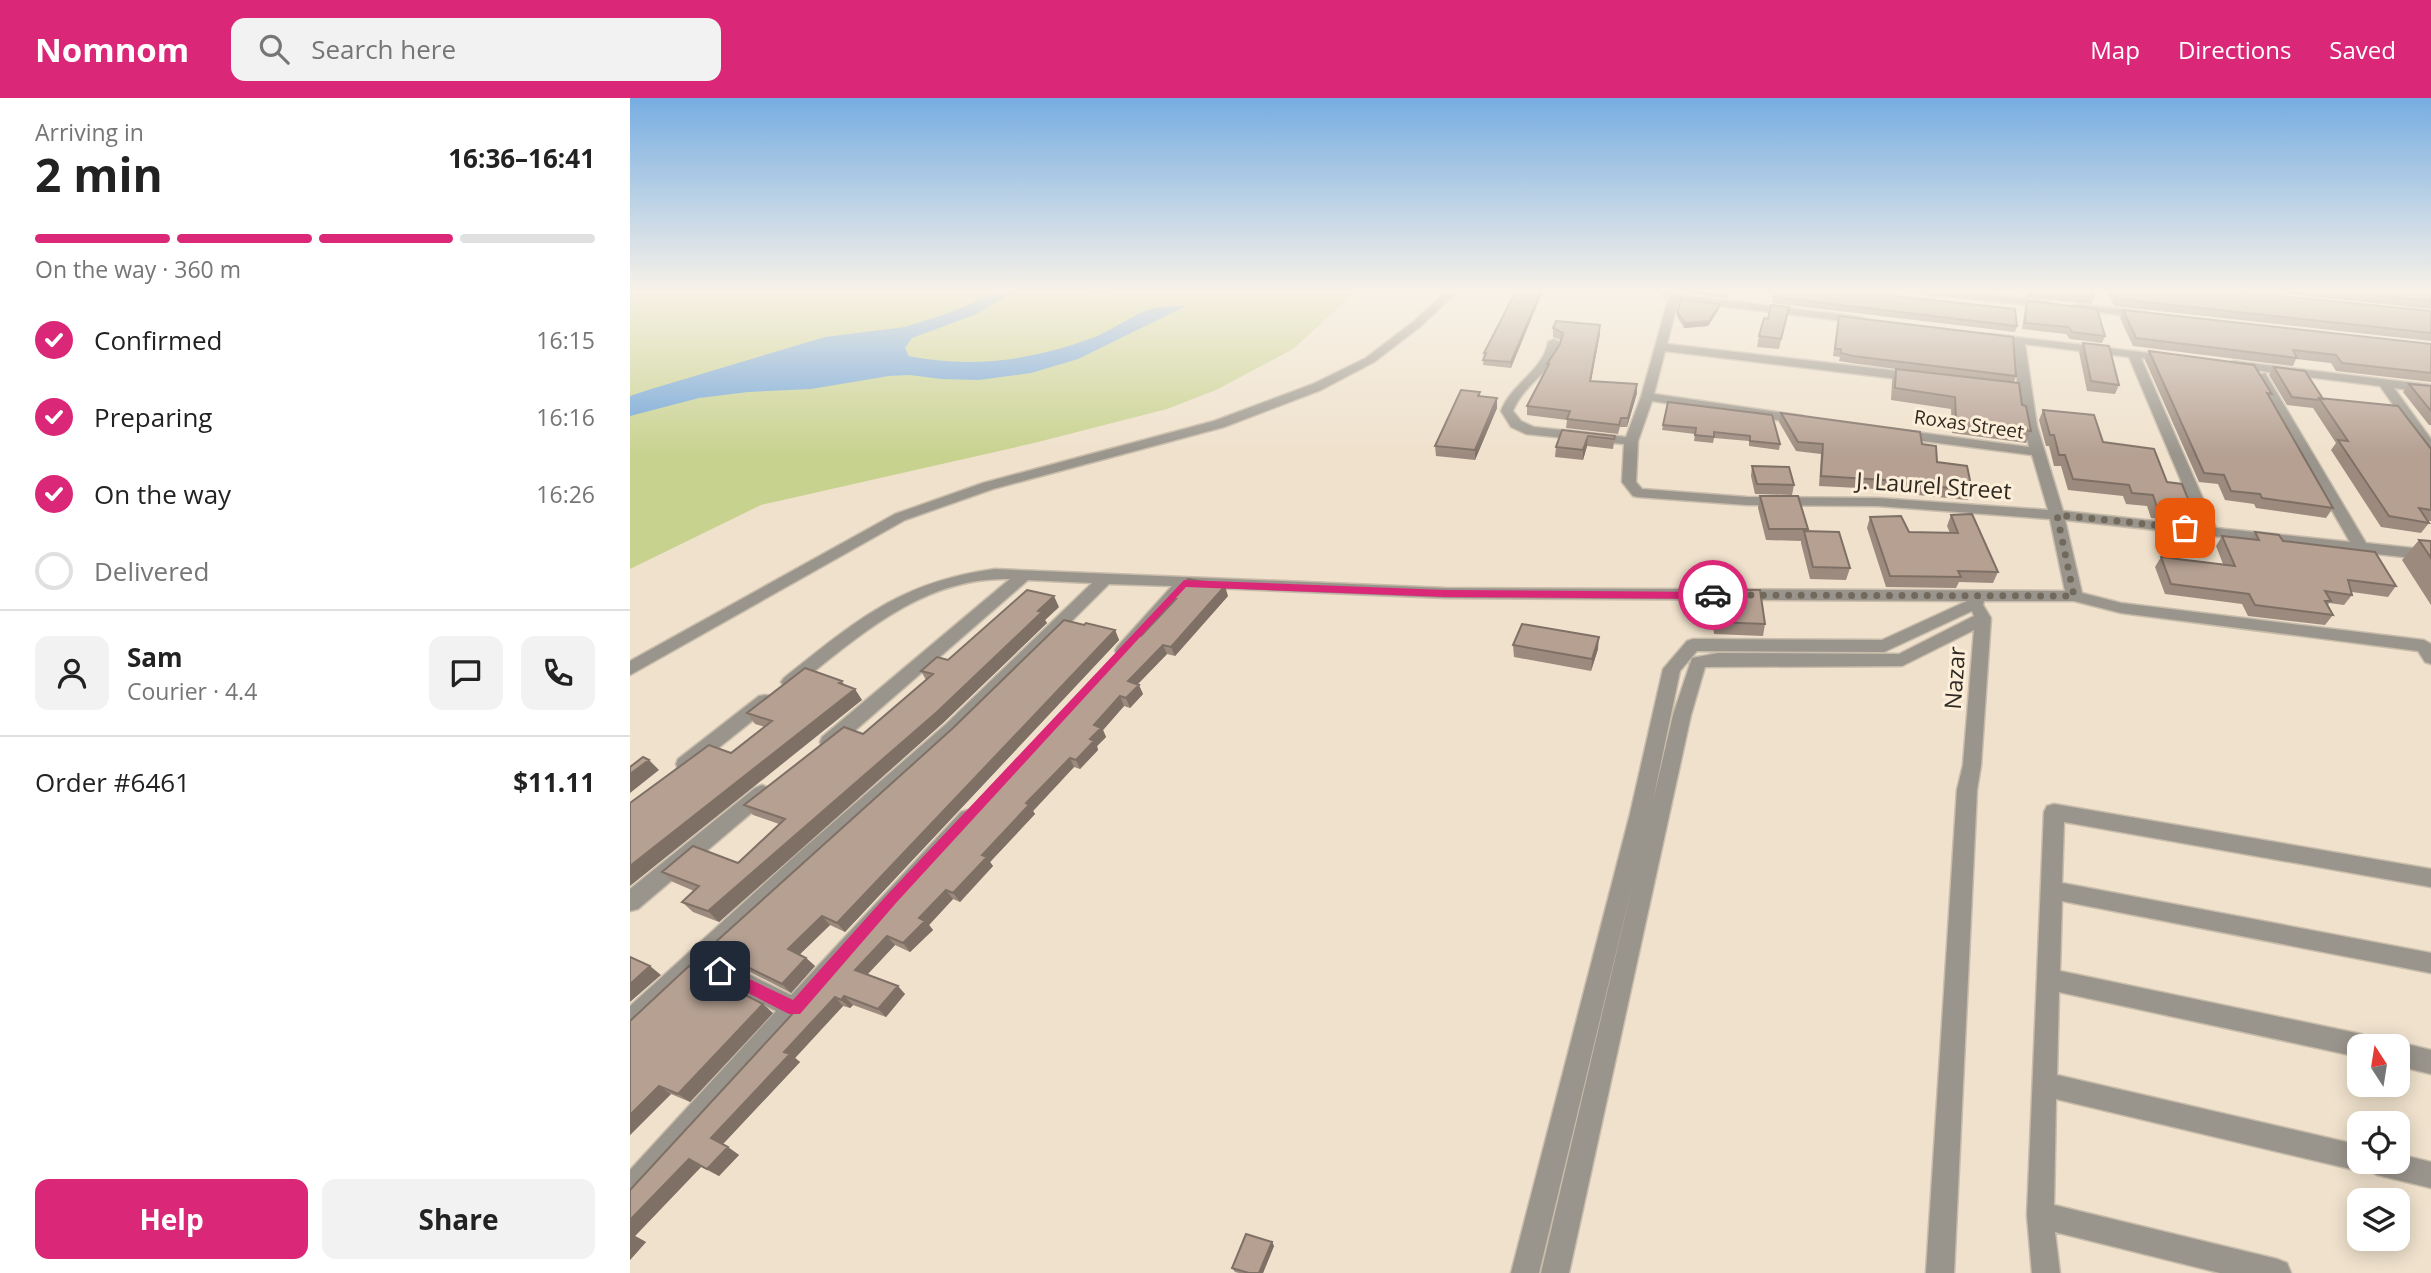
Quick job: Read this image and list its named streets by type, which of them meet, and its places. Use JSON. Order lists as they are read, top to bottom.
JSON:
{
  "streets": {
    "street": ["Roxas Street", "J. Laurel Street", "Nazar"]
  },
  "north": "top",
  "page": {
    "header": "Nomnom",
    "search": "Search here",
    "nav": ["Map", "Directions", "Saved"],
    "heading": ["2 min", "Arriving in", "16:36–16:41"],
    "panel": [
      "Sam",
      "Courier · 4.4",
      "Order #6461",
      "$11.11"
    ],
    "bar": "On the way · 360 m",
    "list": [
      ["Confirmed", "16:15"],
      ["Preparing", "16:16"],
      ["On the way", "16:26"],
      "Delivered"
    ],
    "buttons": ["Help", "Share"]
  }
}
